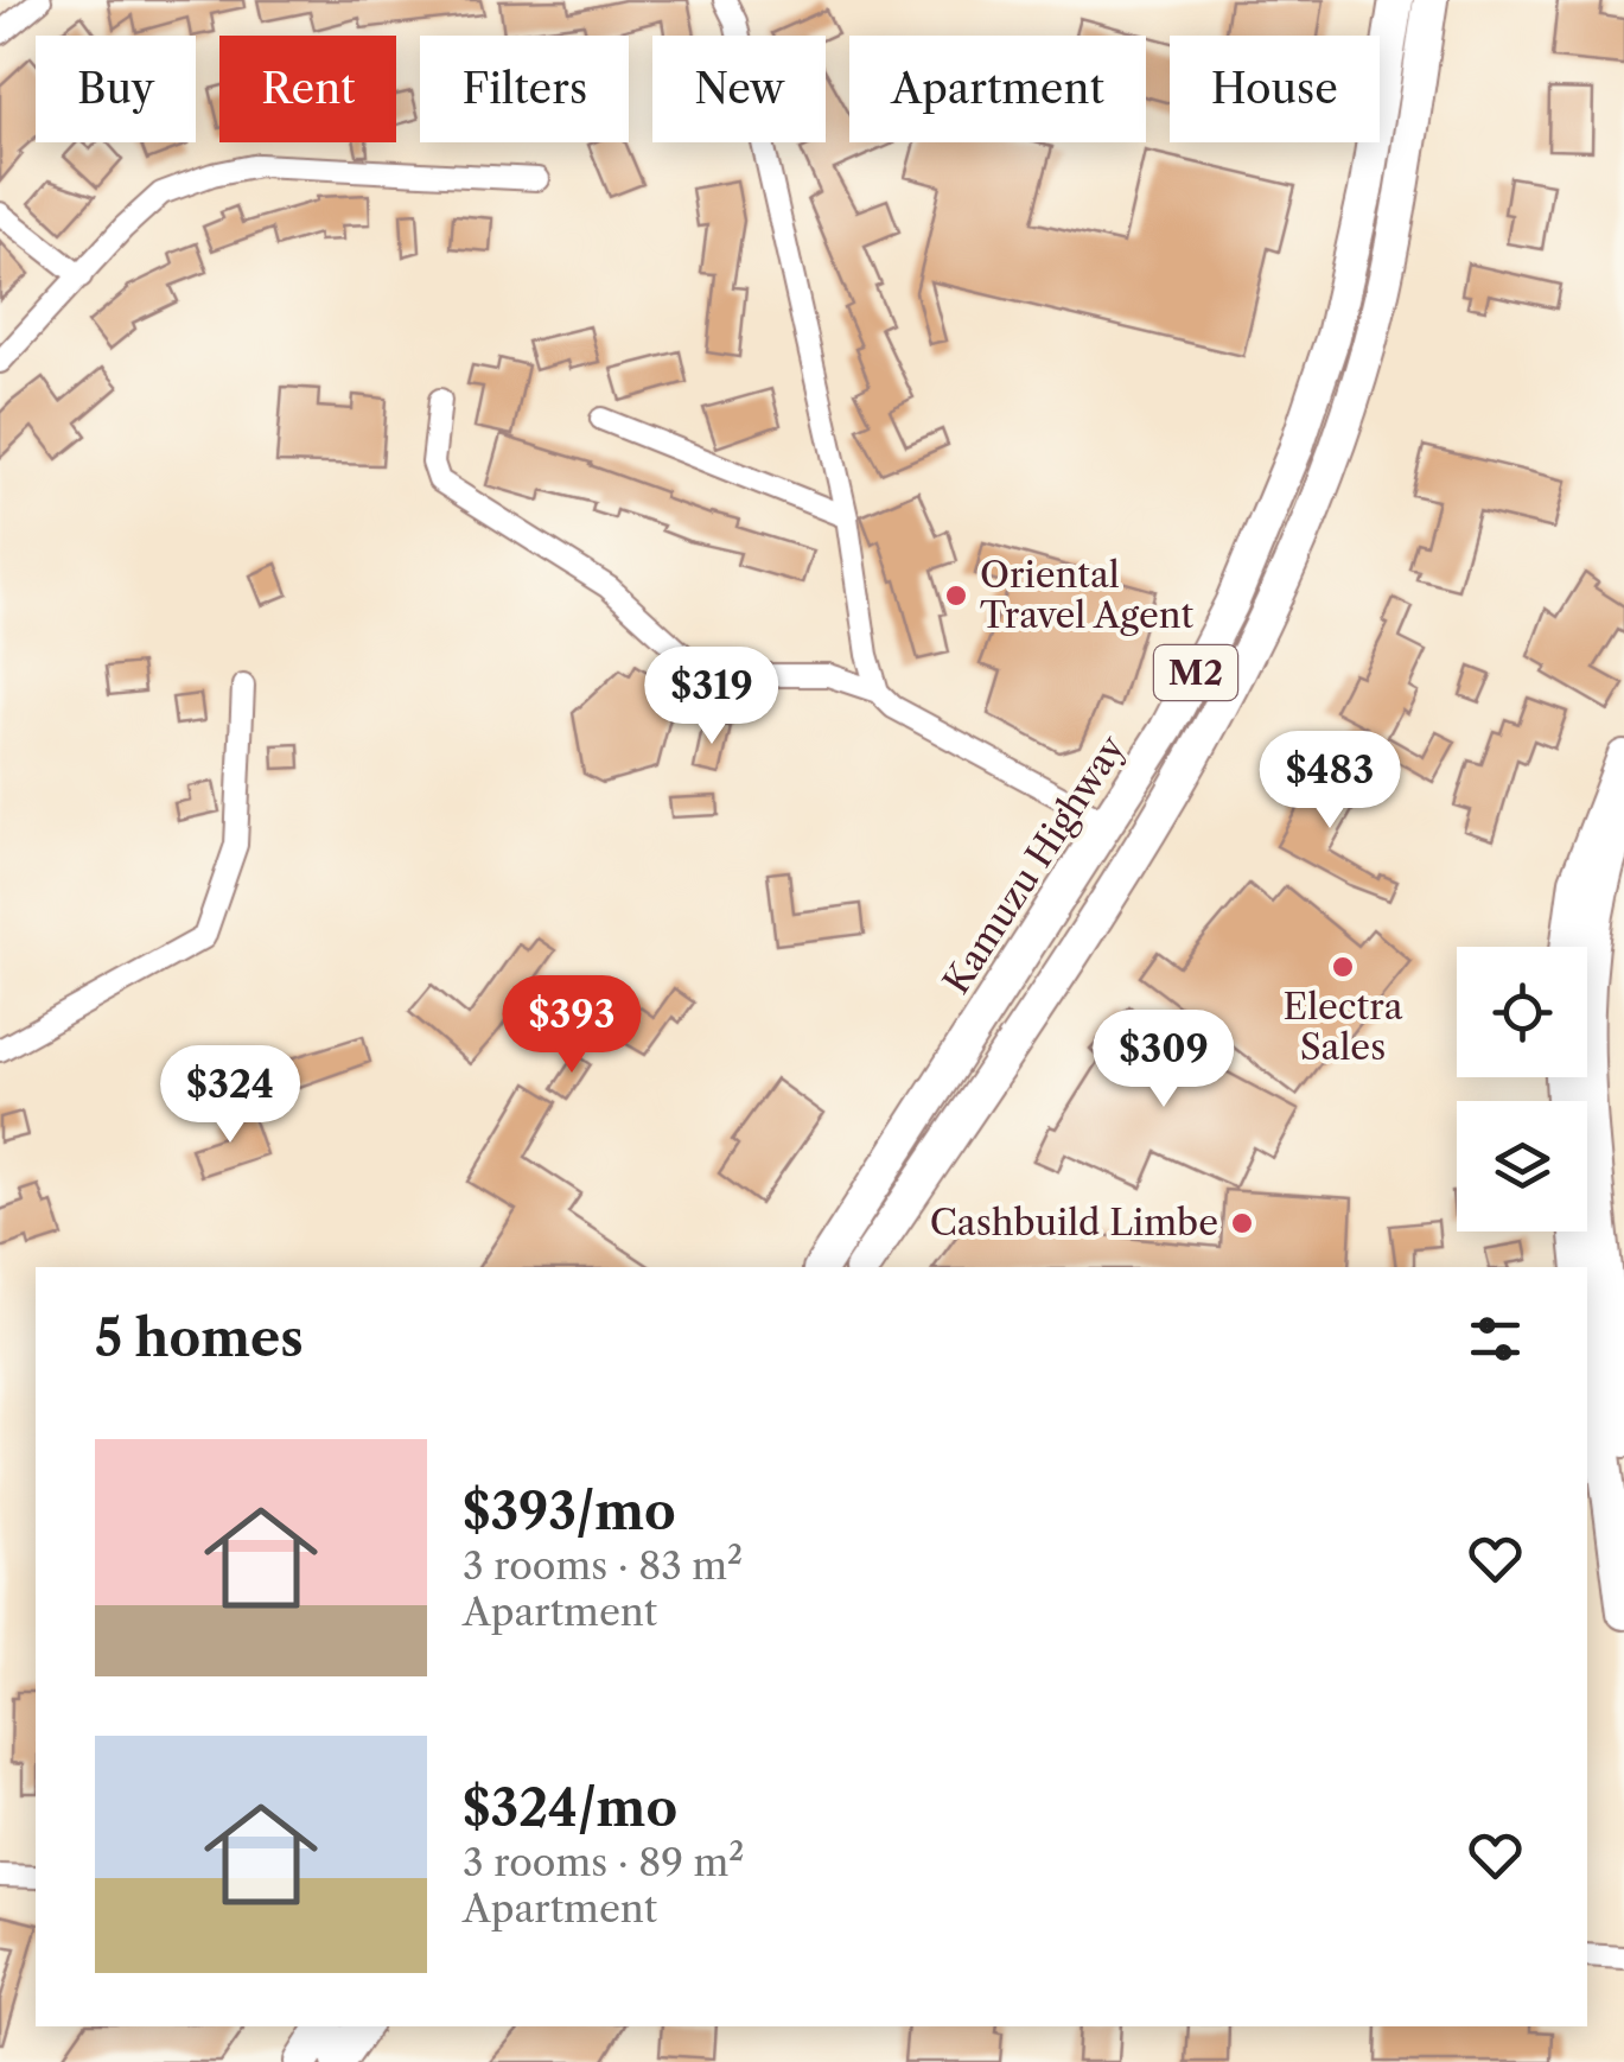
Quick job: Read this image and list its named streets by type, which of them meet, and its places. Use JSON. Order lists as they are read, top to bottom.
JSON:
{
  "streets": {
    "highway": ["M2", "Kamuzu Highway"]
  },
  "places": ["Oriental Travel Agent", "Electra Sales", "Cashbuild Limbe"],
  "page": {
    "chip": [
      "Buy",
      "Rent",
      "Filters",
      "New",
      "Apartment",
      "House"
    ],
    "price": [
      "$319",
      "$483",
      "$393",
      "$309",
      "$324"
    ],
    "heading": "5 homes",
    "list": [
      {
        "name": "$393/mo",
        "note": "3 rooms · 83 m² · Apartment"
      },
      {
        "name": "$324/mo",
        "note": "3 rooms · 89 m² · Apartment"
      }
    ]
  }
}
